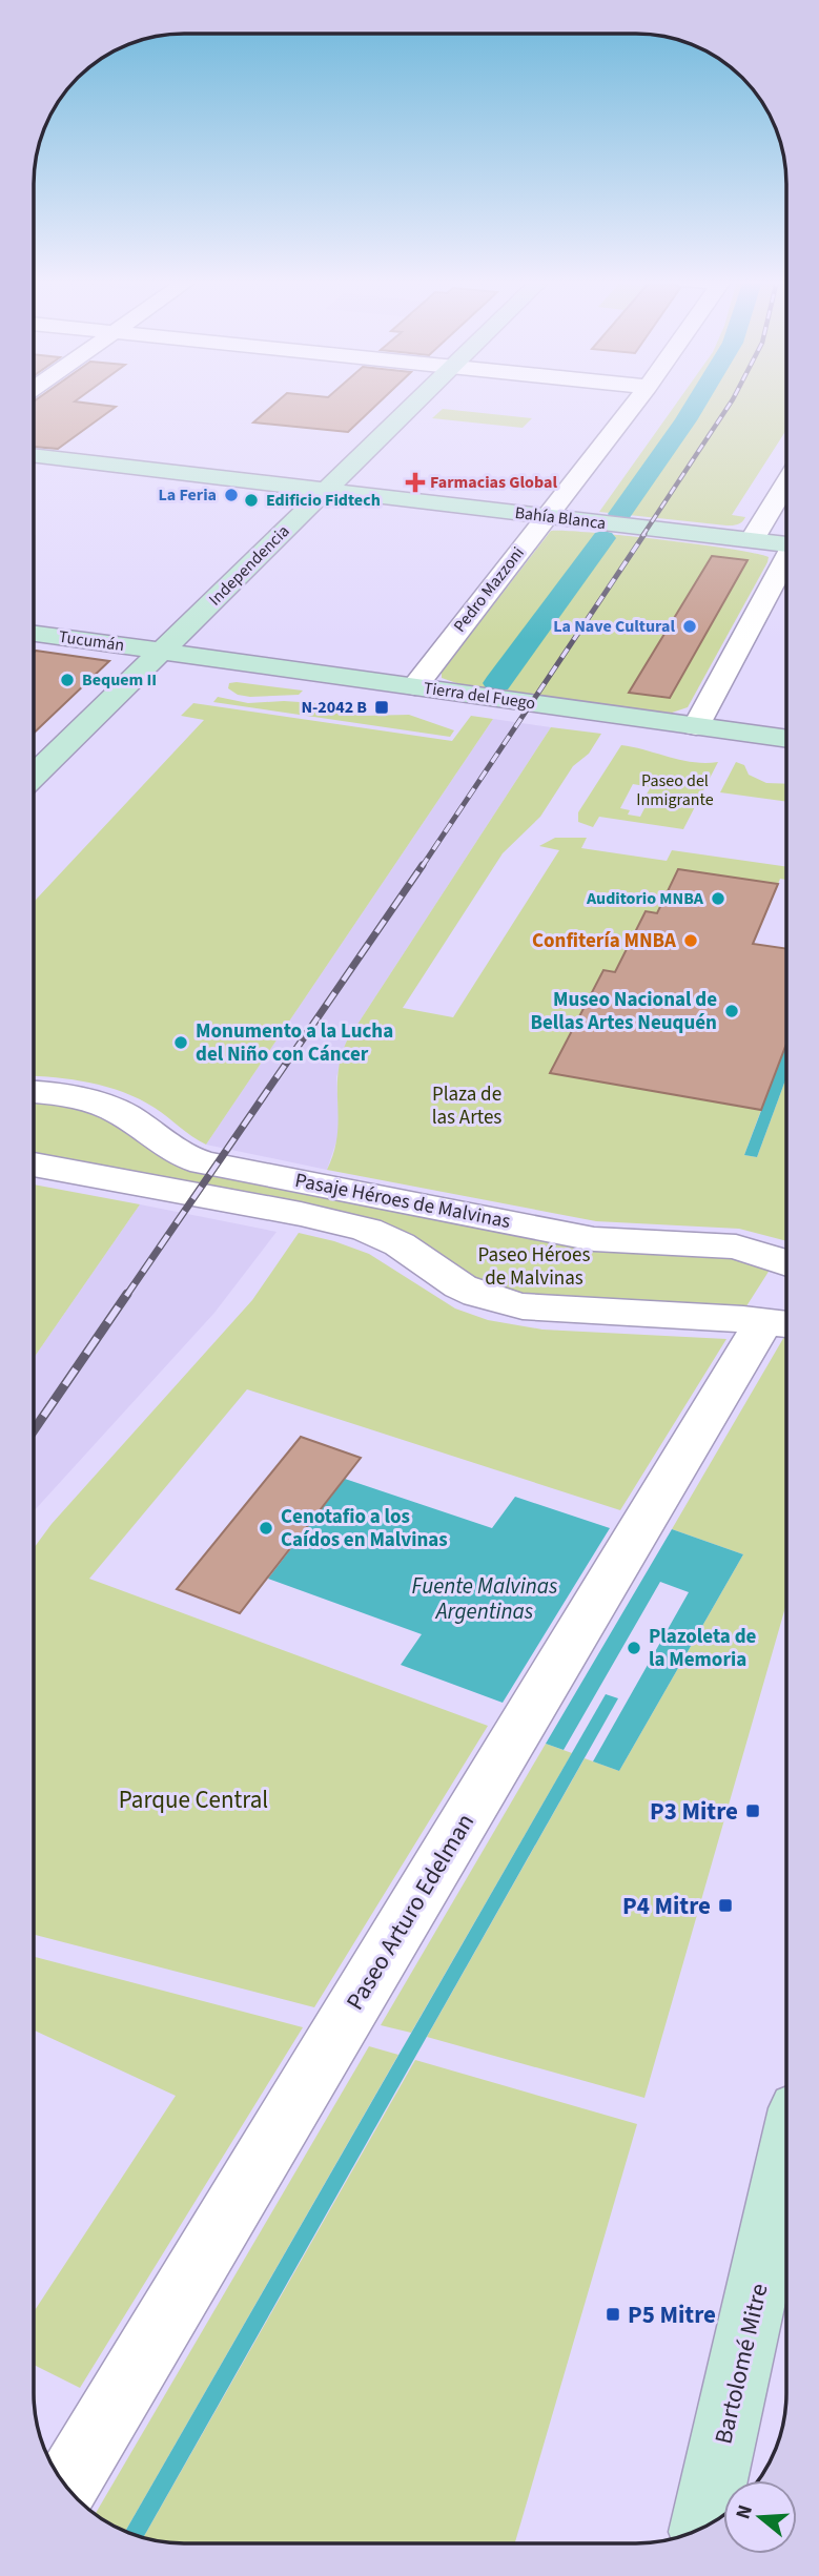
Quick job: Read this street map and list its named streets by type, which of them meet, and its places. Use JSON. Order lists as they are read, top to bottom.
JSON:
{
  "streets": {
    "main road": [
      "Bahía Blanca",
      "Independencia",
      "Tucumán",
      "Tierra del Fuego",
      "Bartolomé Mitre"
    ],
    "street": ["Pedro Mazzoni", "Pasaje Héroes de Malvinas", "Paseo Arturo Edelman"]
  },
  "crossings": [
    ["Bahía Blanca", "Independencia"],
    ["Bahía Blanca", "Pedro Mazzoni"],
    ["Independencia", "Tucumán"],
    ["Independencia", "Tierra del Fuego"],
    ["Pedro Mazzoni", "Tierra del Fuego"],
    ["Tucumán", "Tierra del Fuego"],
    ["Pasaje Héroes de Malvinas", "Paseo Arturo Edelman"]
  ],
  "water": ["Fuente Malvinas Argentinas"],
  "parks": [
    "Paseo del Inmigrante",
    "Plaza de las Artes",
    "Paseo Héroes de Malvinas",
    "Parque Central"
  ],
  "places": {
    "health": ["Farmacias Global"],
    "other": [
      "La Feria",
      "Edificio Fidtech",
      "La Nave Cultural",
      "Bequem II",
      "Auditorio MNBA",
      "Confitería MNBA",
      "Museo Nacional de Bellas Artes Neuquén",
      "Monumento a la Lucha del Niño con Cáncer",
      "Cenotafio a los Caídos en Malvinas",
      "Plazoleta de la Memoria"
    ],
    "transit": [
      "N-2042 B",
      "P3 Mitre",
      "P4 Mitre",
      "P5 Mitre"
    ]
  },
  "north": "left"
}
